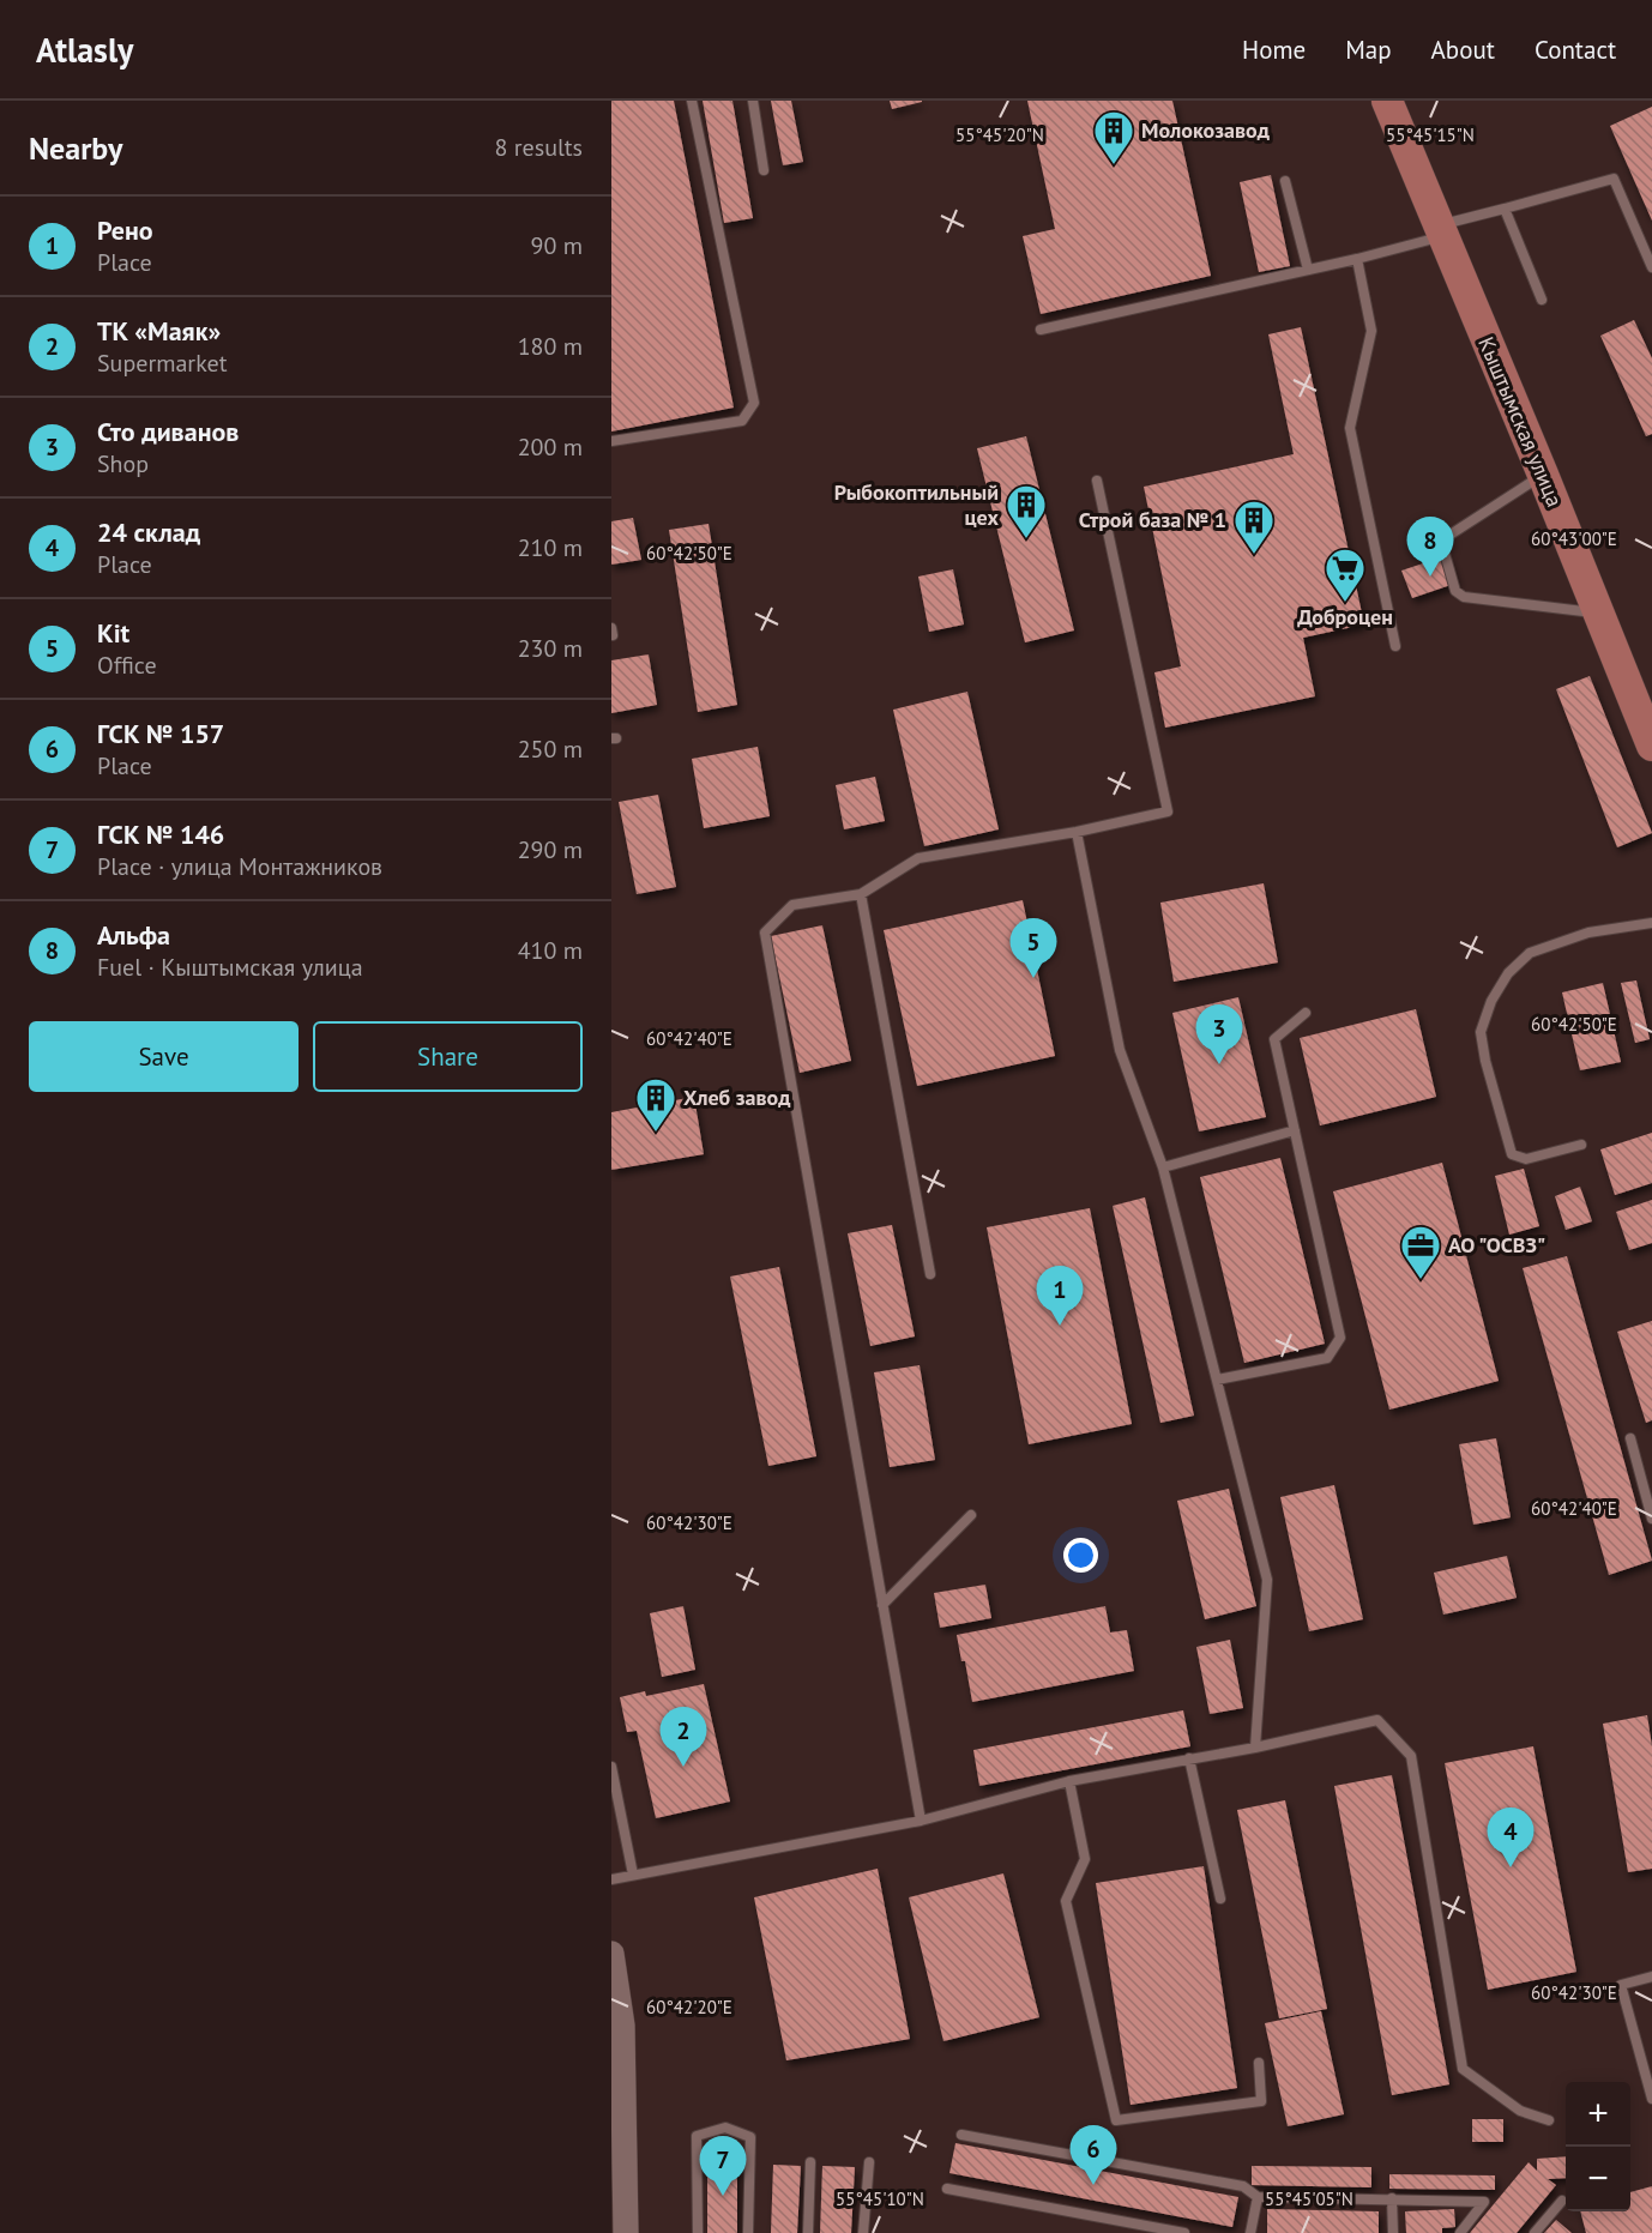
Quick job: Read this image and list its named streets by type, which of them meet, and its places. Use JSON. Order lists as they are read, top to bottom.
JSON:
{
  "streets": {
    "main road": ["Кыштымская улица"]
  },
  "places": {
    "building": [
      "Молокозавод",
      "Рыбокоптильный цех",
      "Строй база № 1",
      "Хлеб завод"
    ],
    "supermarket": ["Доброцен"],
    "office": ["АО \"ОСВЗ\""]
  },
  "page": {
    "header": "Atlasly",
    "nav": [
      "Home",
      "Map",
      "About",
      "Contact"
    ],
    "heading": ["Nearby", "8 results"],
    "list": [
      {
        "mark": "1",
        "name": "Рено",
        "note": "Place",
        "value": "90 m"
      },
      {
        "mark": "2",
        "name": "ТК «Маяк»",
        "note": "Supermarket",
        "value": "180 m"
      },
      {
        "mark": "3",
        "name": "Сто диванов",
        "note": "Shop",
        "value": "200 m"
      },
      {
        "mark": "4",
        "name": "24 склад",
        "note": "Place",
        "value": "210 m"
      },
      {
        "mark": "5",
        "name": "Kit",
        "note": "Office",
        "value": "230 m"
      },
      {
        "mark": "6",
        "name": "ГСК № 157",
        "note": "Place",
        "value": "250 m"
      },
      {
        "mark": "7",
        "name": "ГСК № 146",
        "note": "Place · улица Монтажников",
        "value": "290 m"
      },
      {
        "mark": "8",
        "name": "Альфа",
        "note": "Fuel · Кыштымская улица",
        "value": "410 m"
      }
    ],
    "pins": [
      "8",
      "5",
      "3",
      "1",
      "2",
      "4",
      "6",
      "7"
    ],
    "buttons": ["Save", "Share"],
    "map_buttons": ["+", "−"]
  },
  "coordinates": [
    "55°45'20\"N",
    "55°45'15\"N",
    "60°43'00\"E",
    "60°42'50\"E",
    "60°42'40\"E",
    "60°42'30\"E",
    "60°42'20\"E",
    "55°45'10\"N",
    "55°45'05\"N"
  ]
}
